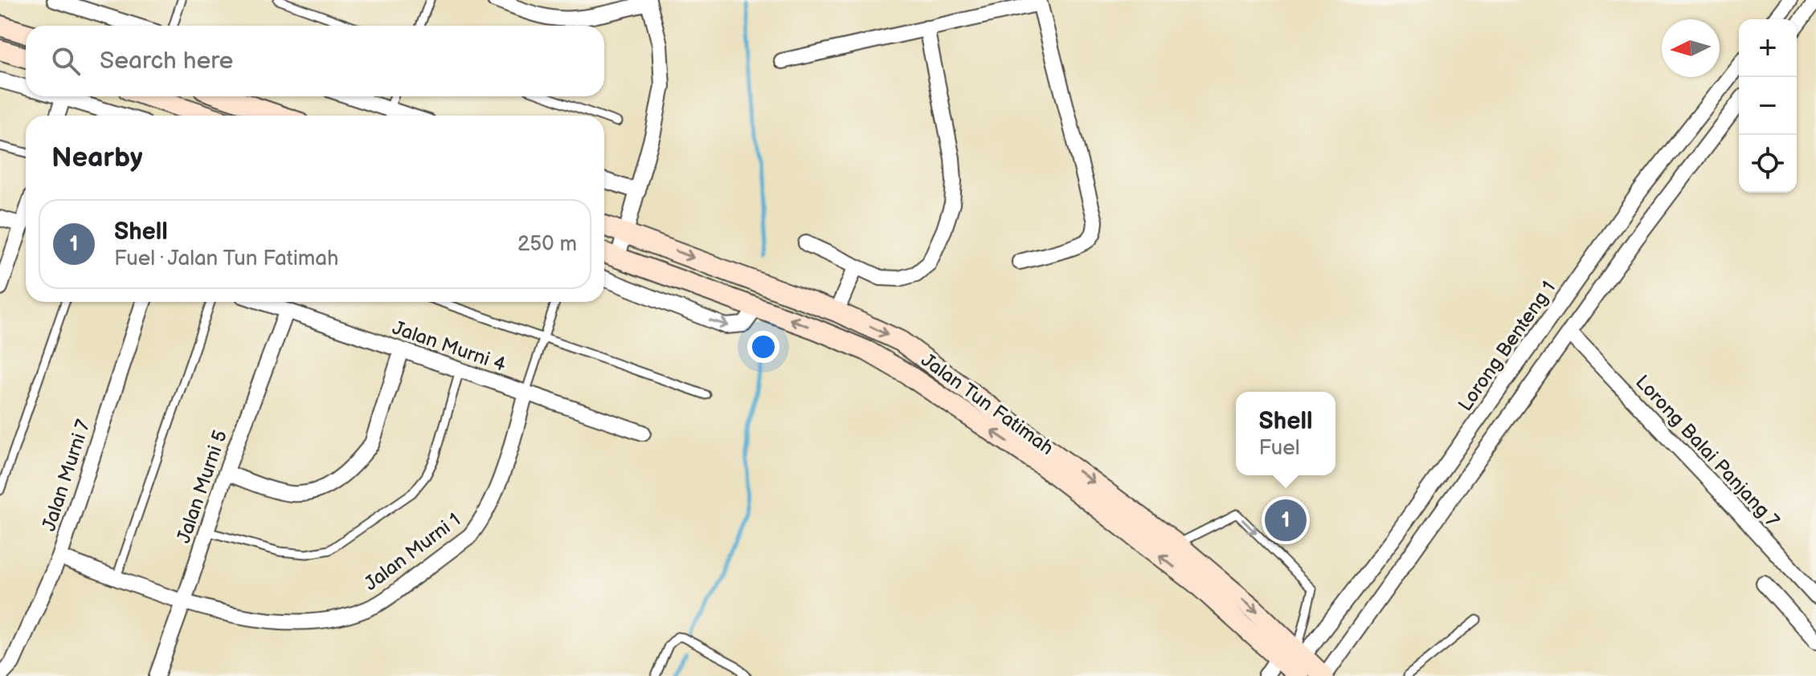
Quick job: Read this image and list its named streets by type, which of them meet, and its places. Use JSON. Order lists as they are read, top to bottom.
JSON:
{
  "streets": {
    "main road": ["Jalan Tun Fatimah"],
    "street": [
      "Jalan Murni 4",
      "Lorong Benteng 1",
      "Lorong Balai Panjang 7",
      "Jalan Murni 7",
      "Jalan Murni 5",
      "Jalan Murni 1"
    ]
  },
  "crossings": [
    ["Jalan Murni 4", "Jalan Murni 5"],
    ["Jalan Murni 4", "Jalan Murni 1"],
    ["Lorong Benteng 1", "Jalan Tun Fatimah"],
    ["Jalan Murni 7", "Jalan Murni 1"],
    ["Jalan Murni 5", "Jalan Murni 1"]
  ],
  "north": "left",
  "page": {
    "map_buttons": ["+", "−"],
    "search": "Search here",
    "heading": "Nearby",
    "list": [
      {
        "mark": "1",
        "name": "Shell",
        "note": "Fuel · Jalan Tun Fatimah",
        "value": "250 m"
      }
    ],
    "popup": ["Shell", "Fuel"],
    "pins": "1"
  }
}
